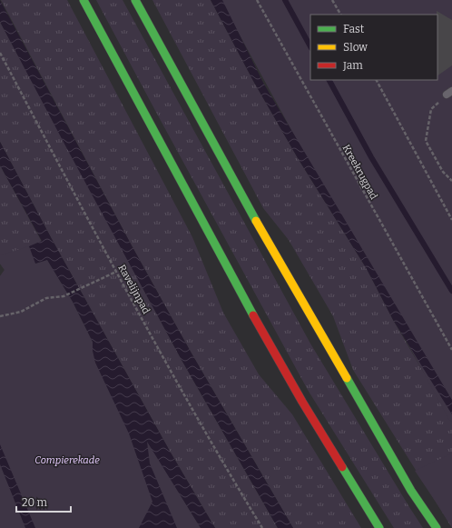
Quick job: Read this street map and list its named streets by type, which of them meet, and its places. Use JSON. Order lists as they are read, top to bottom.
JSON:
{
  "streets": {
    "path": ["Kreekrugpad", "Ravelijnpad"]
  },
  "parks": ["Compierekade"],
  "legend": ["Fast", "Slow", "Jam"],
  "scale_bar": "20 m"
}
